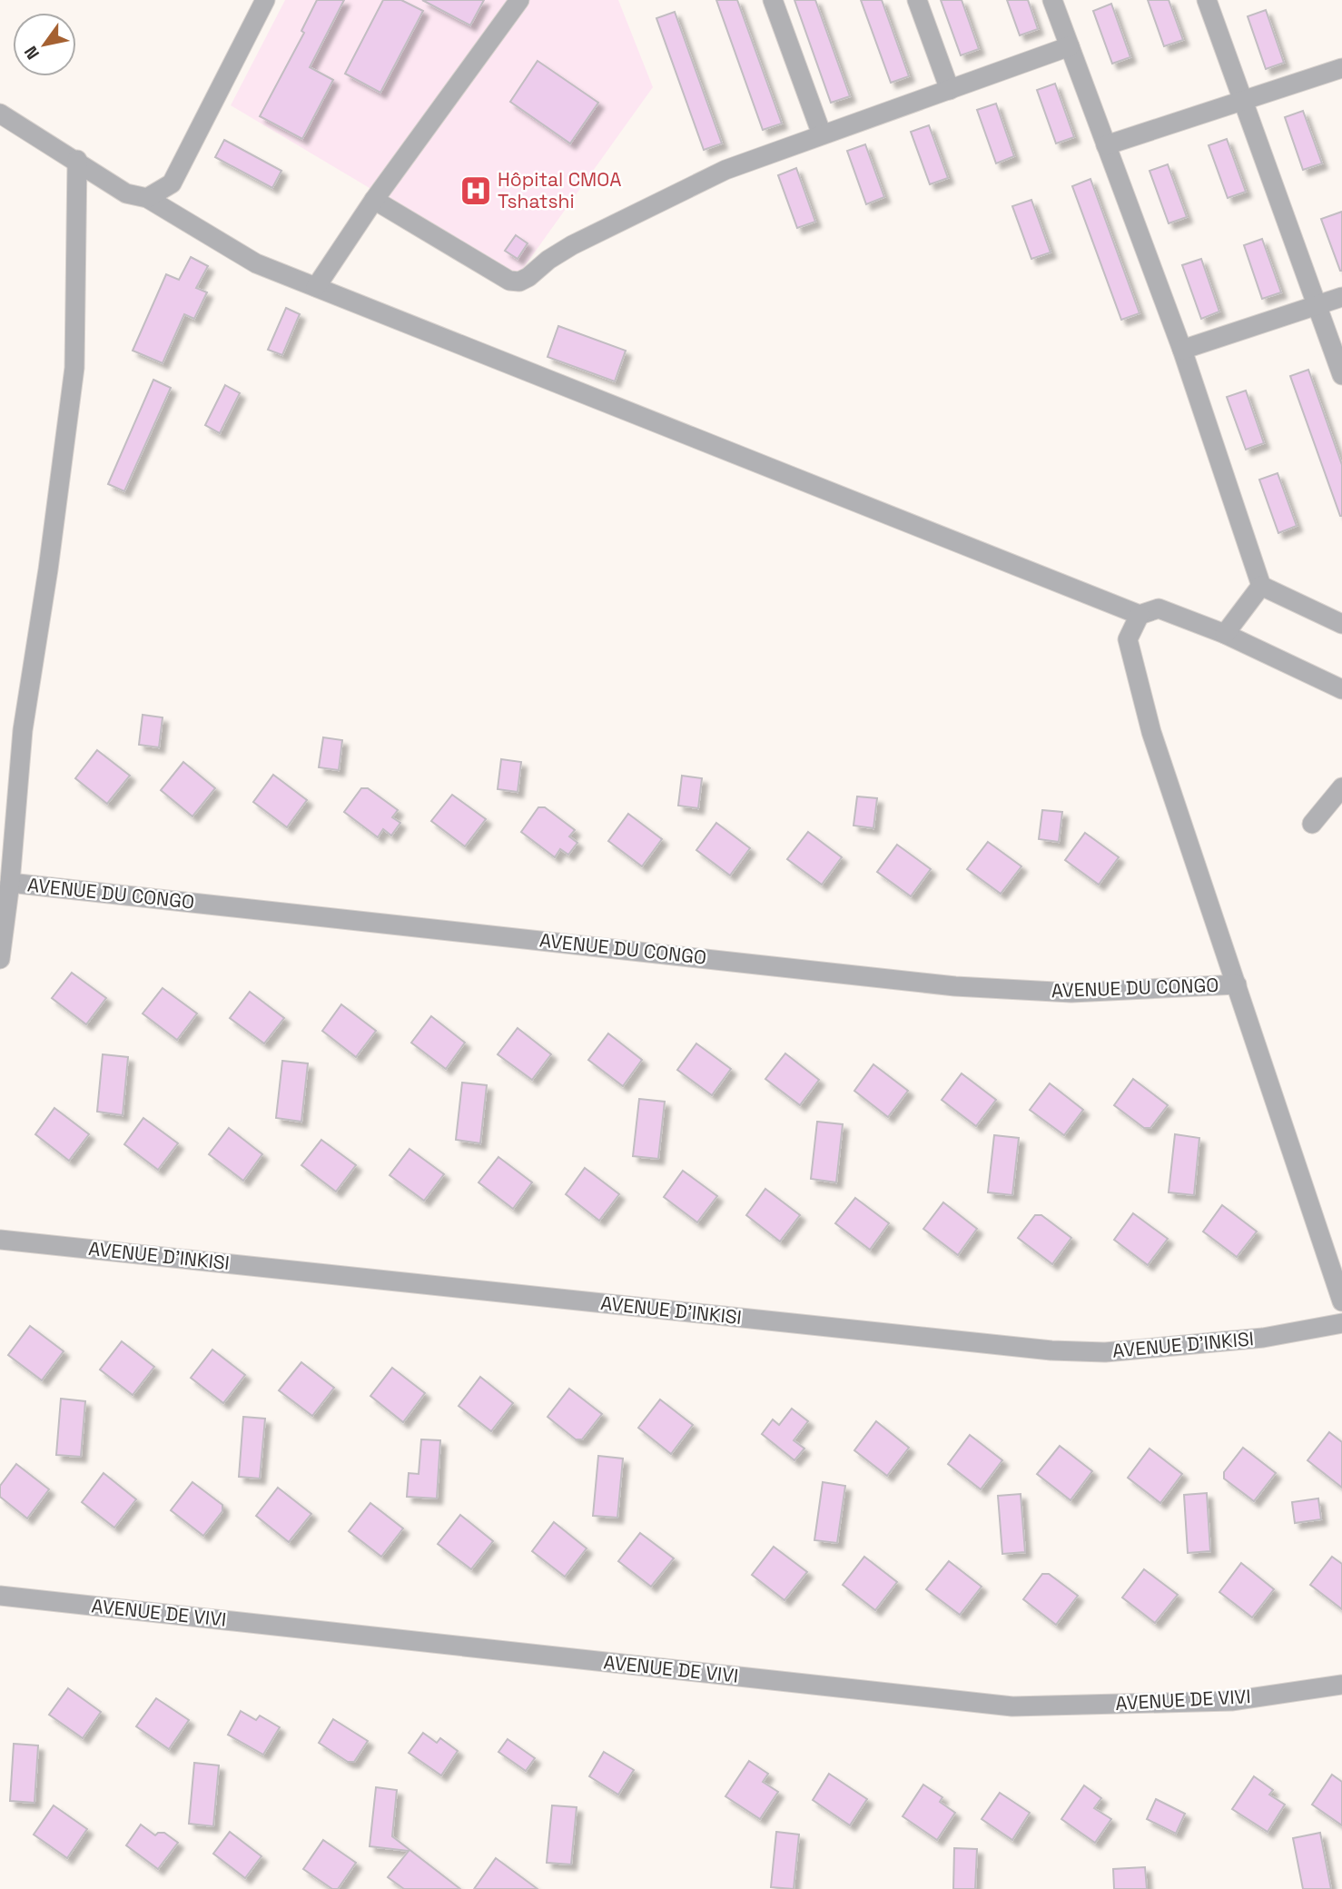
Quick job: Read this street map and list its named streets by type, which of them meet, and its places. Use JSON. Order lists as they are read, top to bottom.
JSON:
{
  "streets": {
    "street": ["AVENUE DU CONGO", "AVENUE D'INKISI", "AVENUE DE VIVI"]
  },
  "places": {
    "hospital": ["Hôpital CMOA Tshatshi"]
  },
  "north": "bottom left"
}
